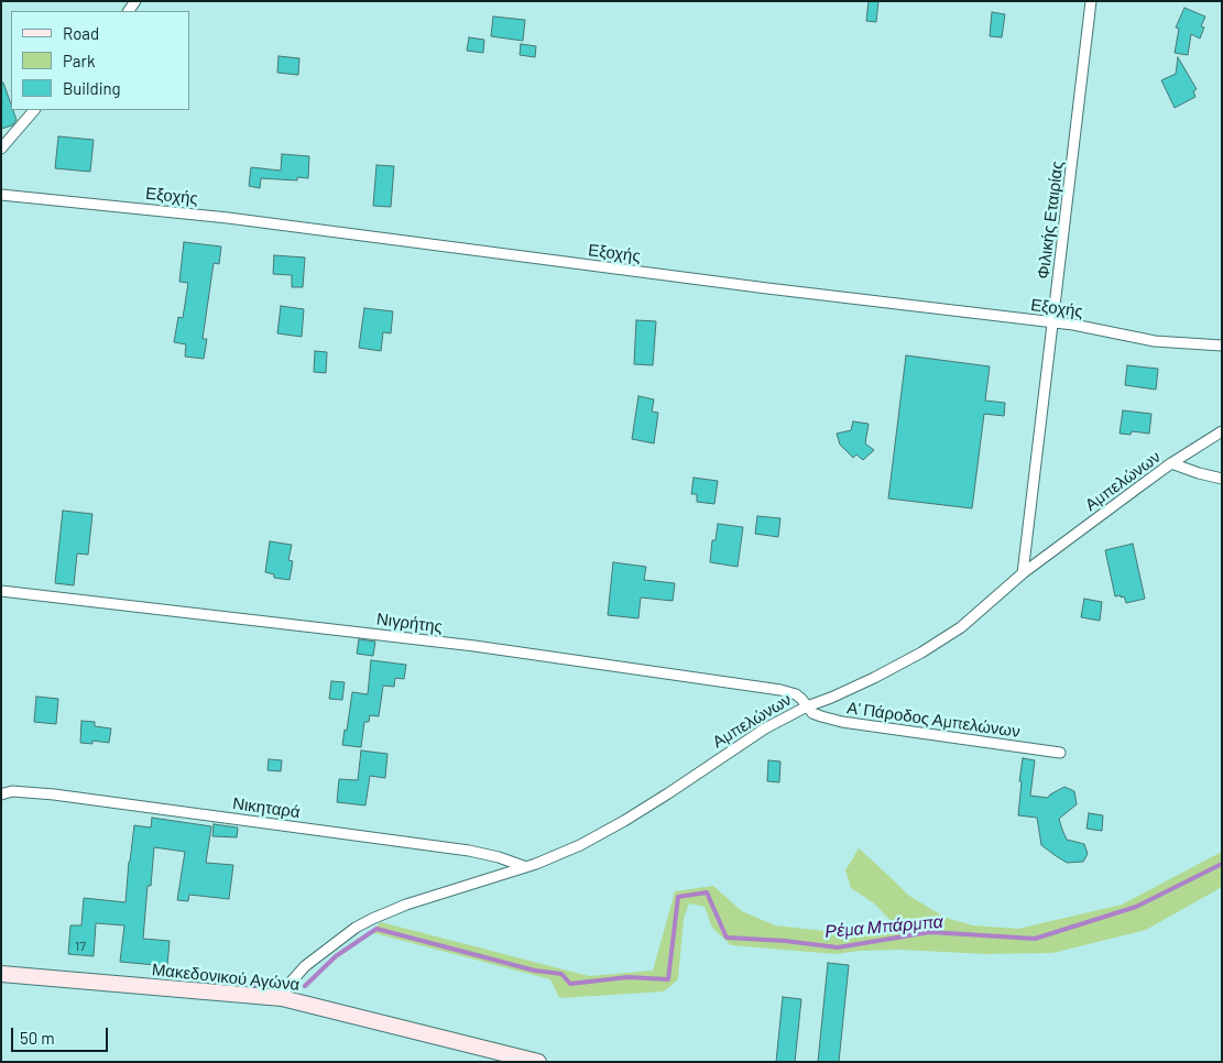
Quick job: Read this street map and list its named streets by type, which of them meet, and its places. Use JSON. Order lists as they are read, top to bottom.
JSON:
{
  "streets": {
    "main road": ["Μακεδονικού Αγώνα"],
    "street": [
      "Εξοχής",
      "Φιλικής Εταιρίας",
      "Αμπελώνων",
      "Νιγρήτης",
      "Α' Πάροδος Αμπελώνων",
      "Νικηταρά"
    ]
  },
  "crossings": [
    ["Εξοχής", "Φιλικής Εταιρίας"],
    ["Φιλικής Εταιρίας", "Αμπελώνων"],
    ["Αμπελώνων", "Νιγρήτης"],
    ["Αμπελώνων", "Α' Πάροδος Αμπελώνων"],
    ["Αμπελώνων", "Νικηταρά"],
    ["Αμπελώνων", "Μακεδονικού Αγώνα"],
    ["Νιγρήτης", "Α' Πάροδος Αμπελώνων"]
  ],
  "water": ["Ρέμα Μπάρμπα"],
  "house_numbers": ["17"],
  "legend": ["Road", "Park", "Building"],
  "scale_bar": "50 m"
}
